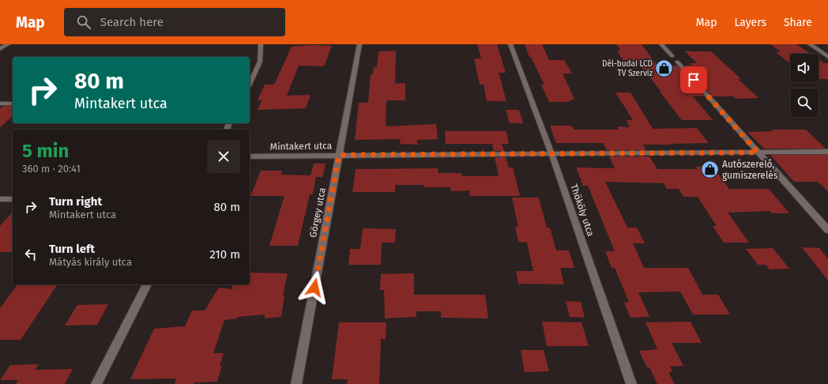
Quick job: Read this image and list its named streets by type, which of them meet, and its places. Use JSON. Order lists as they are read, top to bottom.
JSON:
{
  "streets": {
    "street": ["Mintakert utca", "Thököly utca", "Görgey utca"]
  },
  "crossings": [
    ["Mintakert utca", "Thököly utca"],
    ["Mintakert utca", "Görgey utca"]
  ],
  "places": {
    "shop": ["Dél-budai LCD TV Szerviz", "Autószerelő, gumiszerelés"]
  },
  "page": {
    "header": "Map",
    "search": "Search here",
    "nav": ["Map", "Layers", "Share"],
    "turn": ["80 m", "Mintakert utca"],
    "heading": ["5 min", "360 m · 20:41"],
    "list": [
      {
        "name": "Turn right",
        "note": "Mintakert utca",
        "value": "80 m"
      },
      {
        "name": "Turn left",
        "note": "Mátyás király utca",
        "value": "210 m"
      }
    ]
  }
}
